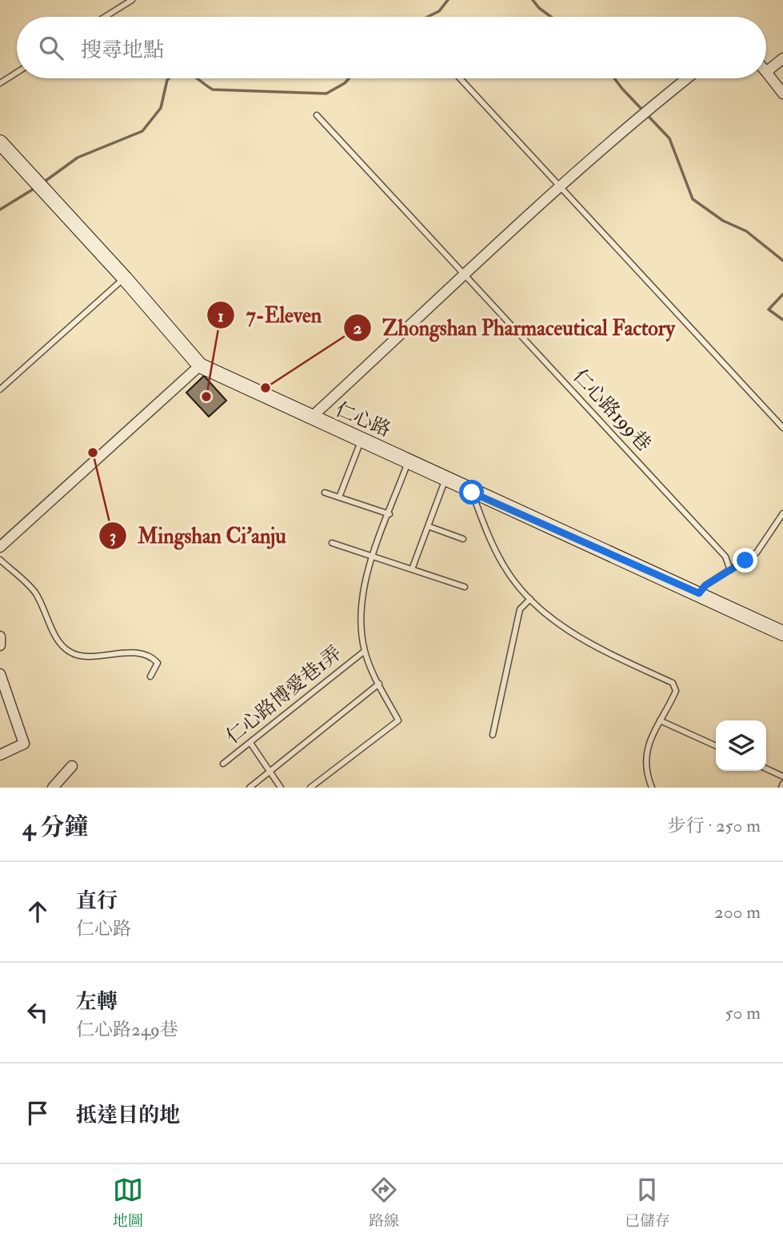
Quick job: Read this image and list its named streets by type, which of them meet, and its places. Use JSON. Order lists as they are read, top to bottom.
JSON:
{
  "streets": {
    "street": ["仁心路"],
    "lane": ["仁心路199巷", "仁心路博愛巷1弄"]
  },
  "places": ["Zhongshan Pharmaceutical Factory", "7-Eleven", "Mingshan Ci'anju"],
  "page": {
    "search": "搜尋地點",
    "heading": ["4 分鐘", "步行 · 250 m"],
    "list": [
      ["直行", "仁心路", "200 m"],
      ["左轉", "仁心路249巷", "50 m"],
      "抵達目的地"
    ],
    "nav": ["地圖", "路線", "已儲存"]
  }
}
